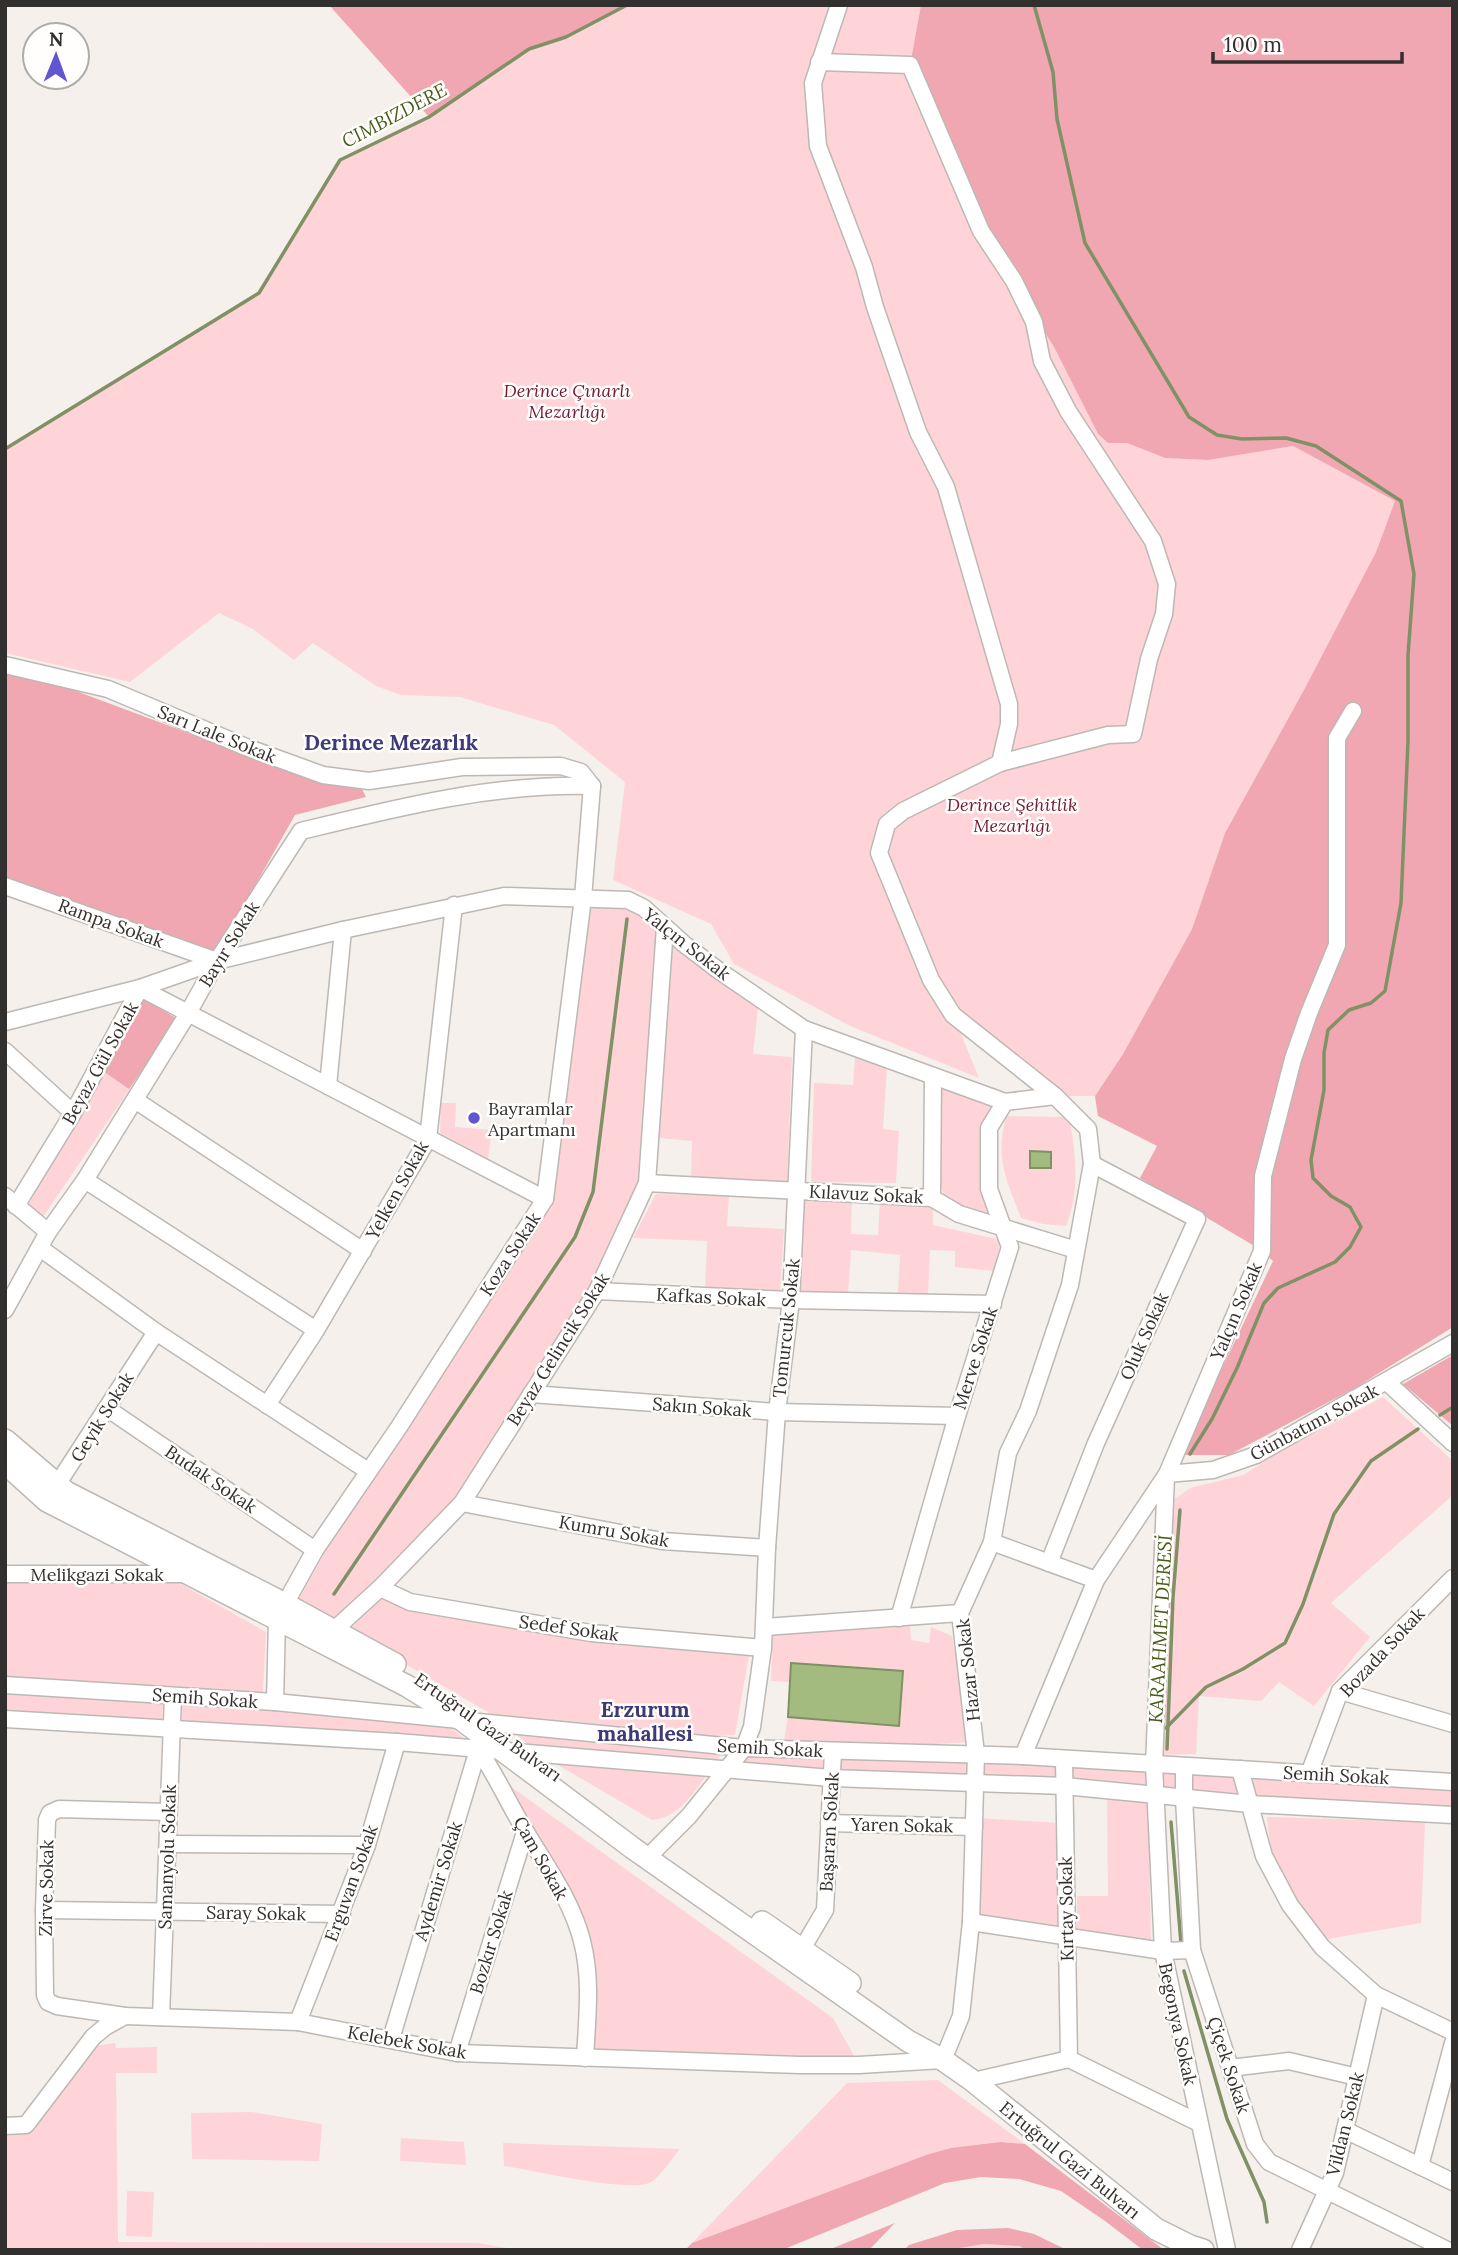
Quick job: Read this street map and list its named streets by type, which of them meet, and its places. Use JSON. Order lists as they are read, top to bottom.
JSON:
{
  "streets": {
    "main road": ["Ertuğrul Gazi Bulvarı"],
    "street": [
      "Sarı Lale Sokak",
      "Rampa Sokak",
      "Bayır Sokak",
      "Yalçın Sokak",
      "Beyaz Gül Sokak",
      "Yelken Sokak",
      "Kılavuz Sokak",
      "Koza Sokak",
      "Kafkas Sokak",
      "Tomurcuk Sokak",
      "Oluk Sokak",
      "Beyaz Gelincik Sokak",
      "Merve Sokak",
      "Sakın Sokak",
      "Geyik Sokak",
      "Günbatımı Sokak",
      "Budak Sokak",
      "Kumru Sokak",
      "Melikgazi Sokak",
      "Sedef Sokak",
      "Bozada Sokak",
      "Hazar Sokak",
      "Semih Sokak",
      "Yaren Sokak",
      "Başaran Sokak",
      "Samanyolu Sokak",
      "Çam Sokak",
      "Aydemir Sokak",
      "Erguvan Sokak",
      "Zirve Sokak",
      "Kırtay Sokak",
      "Saray Sokak",
      "Bozkır Sokak",
      "Begonya Sokak",
      "Kelebek Sokak",
      "Çiçek Sokak",
      "Vildan Sokak"
    ]
  },
  "crossings": [
    ["Sarı Lale Sokak", "Bayır Sokak"],
    ["Sarı Lale Sokak", "Koza Sokak"],
    ["Rampa Sokak", "Bayır Sokak"],
    ["Rampa Sokak", "Yalçın Sokak"],
    ["Rampa Sokak", "Beyaz Gül Sokak"],
    ["Bayır Sokak", "Yalçın Sokak"],
    ["Bayır Sokak", "Beyaz Gül Sokak"],
    ["Bayır Sokak", "Koza Sokak"],
    ["Yalçın Sokak", "Beyaz Gül Sokak"],
    ["Yalçın Sokak", "Yelken Sokak"],
    ["Yalçın Sokak", "Koza Sokak"],
    ["Yalçın Sokak", "Tomurcuk Sokak"],
    ["Yalçın Sokak", "Beyaz Gelincik Sokak"],
    ["Yalçın Sokak", "Merve Sokak"],
    ["Yalçın Sokak", "Günbatımı Sokak"],
    ["Yalçın Sokak", "Hazar Sokak"],
    ["Yalçın Sokak", "Semih Sokak"],
    ["Yalçın Sokak", "Begonya Sokak"],
    ["Kılavuz Sokak", "Tomurcuk Sokak"],
    ["Kılavuz Sokak", "Beyaz Gelincik Sokak"],
    ["Kılavuz Sokak", "Merve Sokak"],
    ["Kılavuz Sokak", "Hazar Sokak"],
    ["Koza Sokak", "Budak Sokak"],
    ["Koza Sokak", "Ertuğrul Gazi Bulvarı"],
    ["Kafkas Sokak", "Tomurcuk Sokak"],
    ["Kafkas Sokak", "Beyaz Gelincik Sokak"],
    ["Kafkas Sokak", "Merve Sokak"],
    ["Tomurcuk Sokak", "Sakın Sokak"],
    ["Tomurcuk Sokak", "Kumru Sokak"],
    ["Tomurcuk Sokak", "Sedef Sokak"],
    ["Tomurcuk Sokak", "Semih Sokak"],
    ["Oluk Sokak", "Hazar Sokak"],
    ["Beyaz Gelincik Sokak", "Sakın Sokak"],
    ["Beyaz Gelincik Sokak", "Kumru Sokak"],
    ["Beyaz Gelincik Sokak", "Sedef Sokak"],
    ["Beyaz Gelincik Sokak", "Ertuğrul Gazi Bulvarı"],
    ["Merve Sokak", "Sakın Sokak"],
    ["Geyik Sokak", "Budak Sokak"],
    ["Geyik Sokak", "Ertuğrul Gazi Bulvarı"],
    ["Günbatımı Sokak", "Begonya Sokak"],
    ["Melikgazi Sokak", "Ertuğrul Gazi Bulvarı"],
    ["Bozada Sokak", "Semih Sokak"],
    ["Hazar Sokak", "Semih Sokak"],
    ["Hazar Sokak", "Ertuğrul Gazi Bulvarı"],
    ["Hazar Sokak", "Yaren Sokak"],
    ["Hazar Sokak", "Kelebek Sokak"],
    ["Semih Sokak", "Ertuğrul Gazi Bulvarı"],
    ["Semih Sokak", "Başaran Sokak"],
    ["Semih Sokak", "Samanyolu Sokak"],
    ["Semih Sokak", "Çam Sokak"],
    ["Semih Sokak", "Aydemir Sokak"],
    ["Semih Sokak", "Erguvan Sokak"],
    ["Semih Sokak", "Kırtay Sokak"],
    ["Semih Sokak", "Begonya Sokak"],
    ["Semih Sokak", "Çiçek Sokak"],
    ["Ertuğrul Gazi Bulvarı", "Başaran Sokak"],
    ["Ertuğrul Gazi Bulvarı", "Çam Sokak"],
    ["Ertuğrul Gazi Bulvarı", "Aydemir Sokak"],
    ["Ertuğrul Gazi Bulvarı", "Kelebek Sokak"],
    ["Yaren Sokak", "Başaran Sokak"],
    ["Samanyolu Sokak", "Zirve Sokak"],
    ["Samanyolu Sokak", "Saray Sokak"],
    ["Samanyolu Sokak", "Kelebek Sokak"],
    ["Çam Sokak", "Aydemir Sokak"],
    ["Çam Sokak", "Bozkır Sokak"],
    ["Çam Sokak", "Kelebek Sokak"],
    ["Aydemir Sokak", "Kelebek Sokak"],
    ["Erguvan Sokak", "Saray Sokak"],
    ["Erguvan Sokak", "Kelebek Sokak"],
    ["Zirve Sokak", "Saray Sokak"],
    ["Zirve Sokak", "Kelebek Sokak"],
    ["Bozkır Sokak", "Kelebek Sokak"],
    ["Begonya Sokak", "Çiçek Sokak"],
    ["Çiçek Sokak", "Vildan Sokak"]
  ],
  "districts": ["Derince Mezarlık", "Erzurum mahallesi"],
  "water": ["CIMBIZDERE", "KARAAHMET DERESİ"],
  "parks": ["Derince Çınarlı Mezarlığı", "Derince Şehitlik Mezarlığı"],
  "places": ["Bayramlar Apartmanı"],
  "scale_bar": "100 m",
  "north": "top"
}
